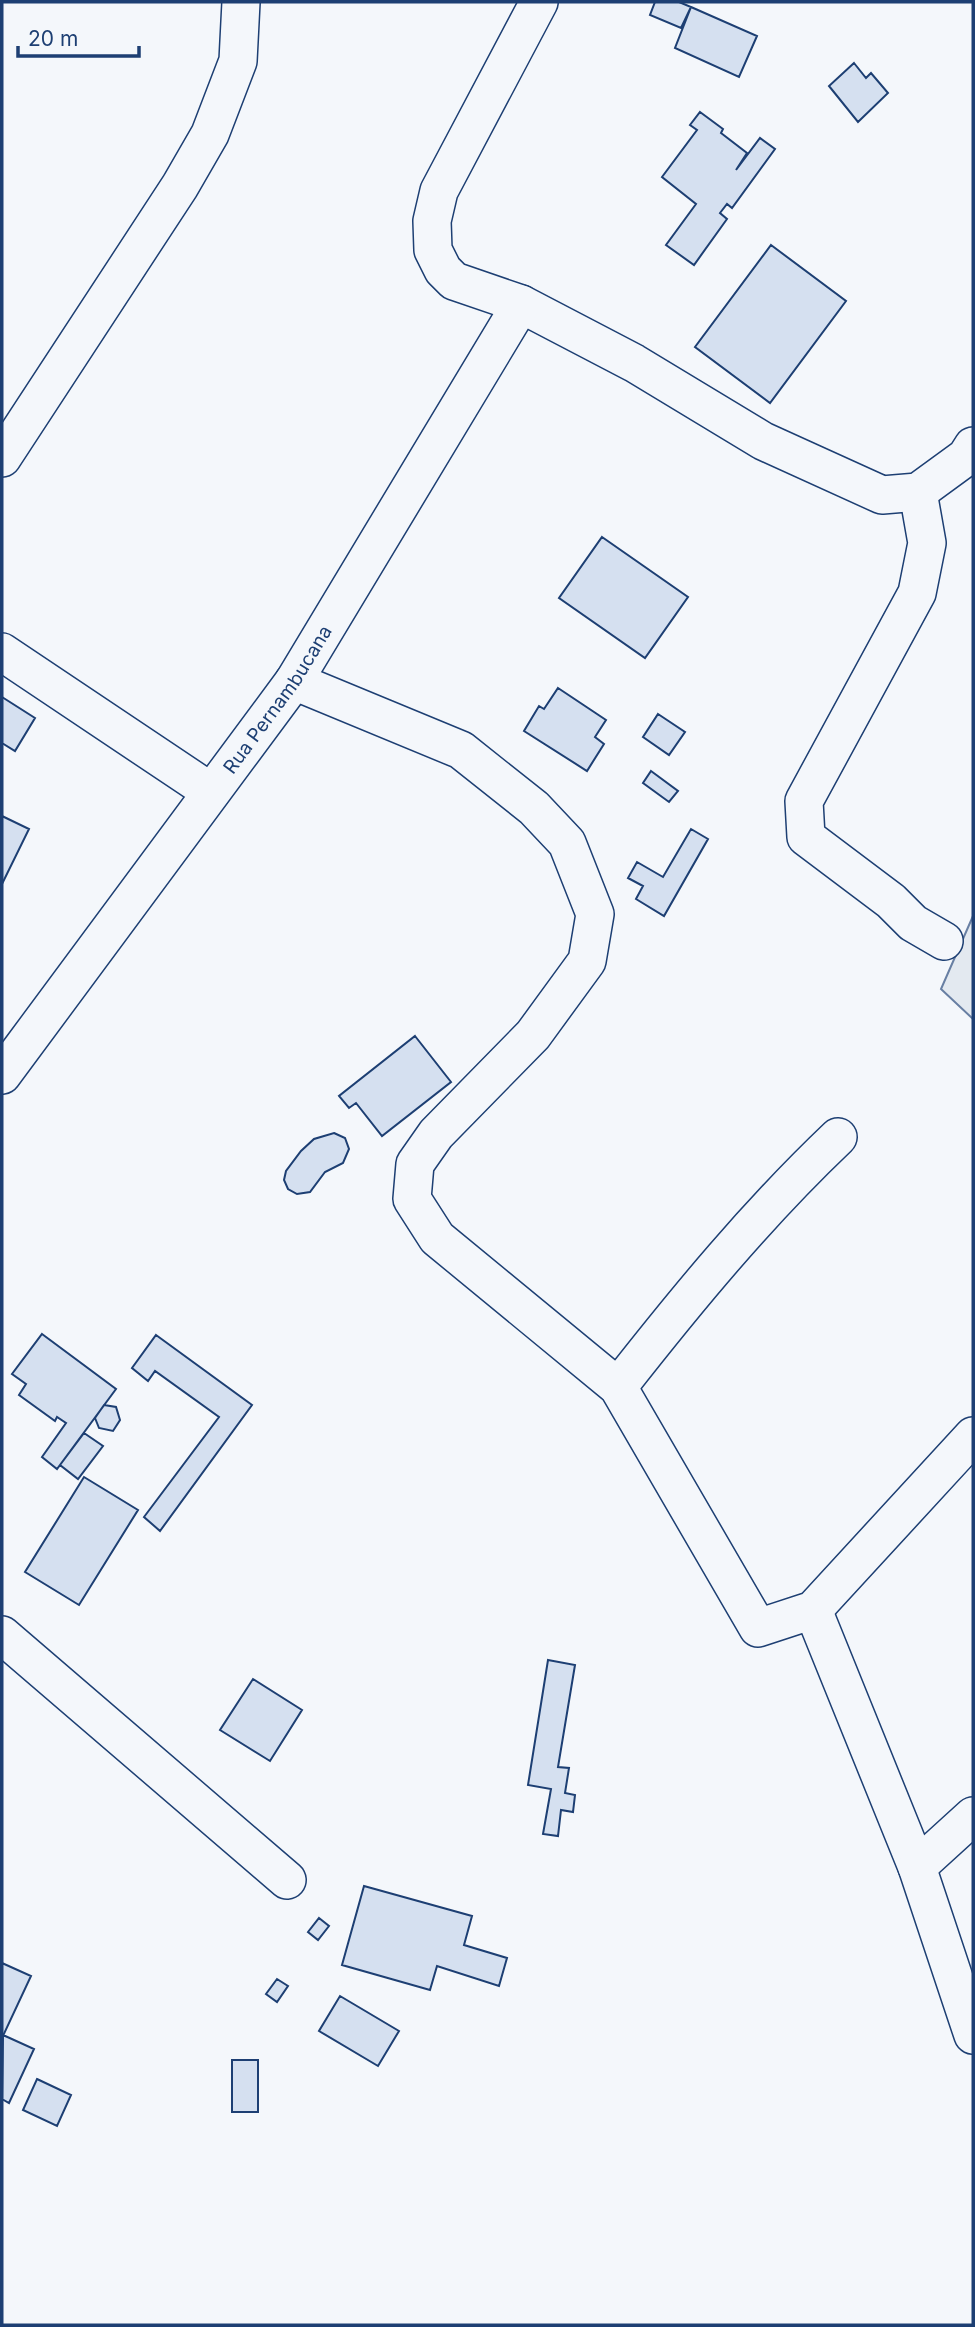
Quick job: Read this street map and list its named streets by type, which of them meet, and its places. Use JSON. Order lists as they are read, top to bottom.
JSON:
{
  "streets": {
    "street": ["Rua Pernambucana"]
  },
  "scale_bar": "20 m"
}
